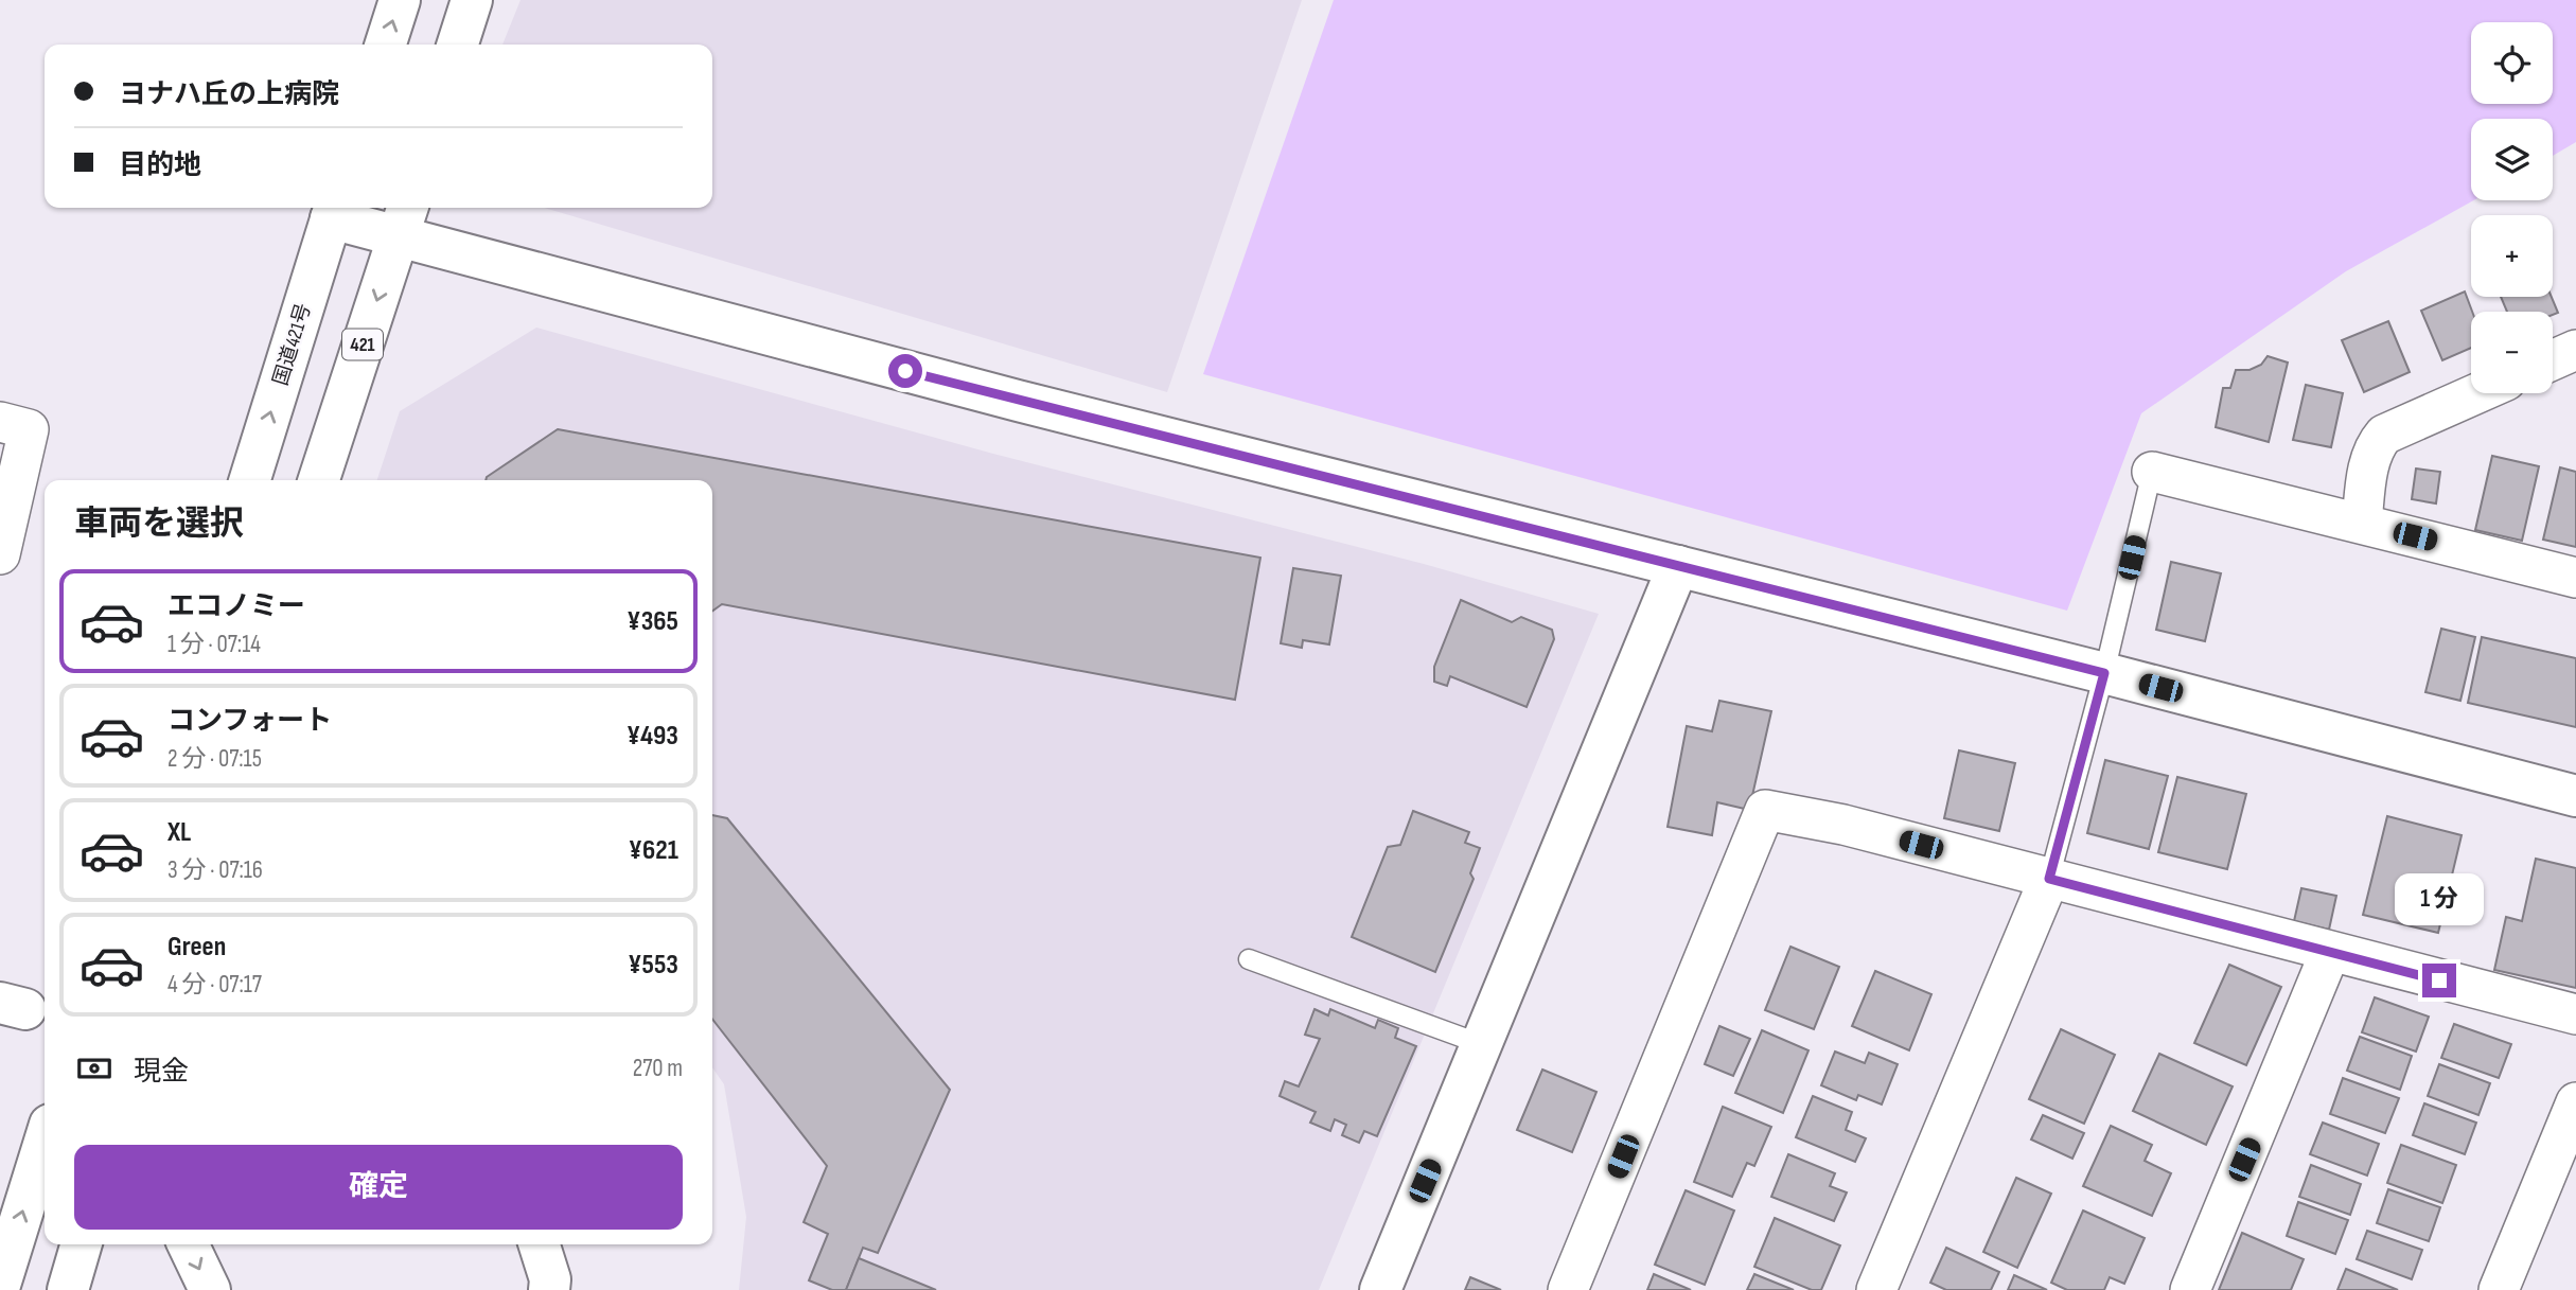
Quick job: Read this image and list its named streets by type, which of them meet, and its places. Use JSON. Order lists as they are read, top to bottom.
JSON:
{
  "streets": {
    "main road": ["国道421号", "421"]
  },
  "page": {
    "map_buttons": ["+", "−"],
    "banner": ["ヨナハ丘の上病院", "目的地"],
    "heading": "車両を選択",
    "list": [
      {
        "name": "エコノミー",
        "note": "1 分 · 07:14",
        "value": "¥365"
      },
      {
        "name": "コンフォート",
        "note": "2 分 · 07:15",
        "value": "¥493"
      },
      {
        "name": "XL",
        "note": "3 分 · 07:16",
        "value": "¥621"
      },
      {
        "name": "Green",
        "note": "4 分 · 07:17",
        "value": "¥553"
      }
    ],
    "bubble": "1 分",
    "pay": ["現金", "270 m"],
    "buttons": "確定"
  }
}
